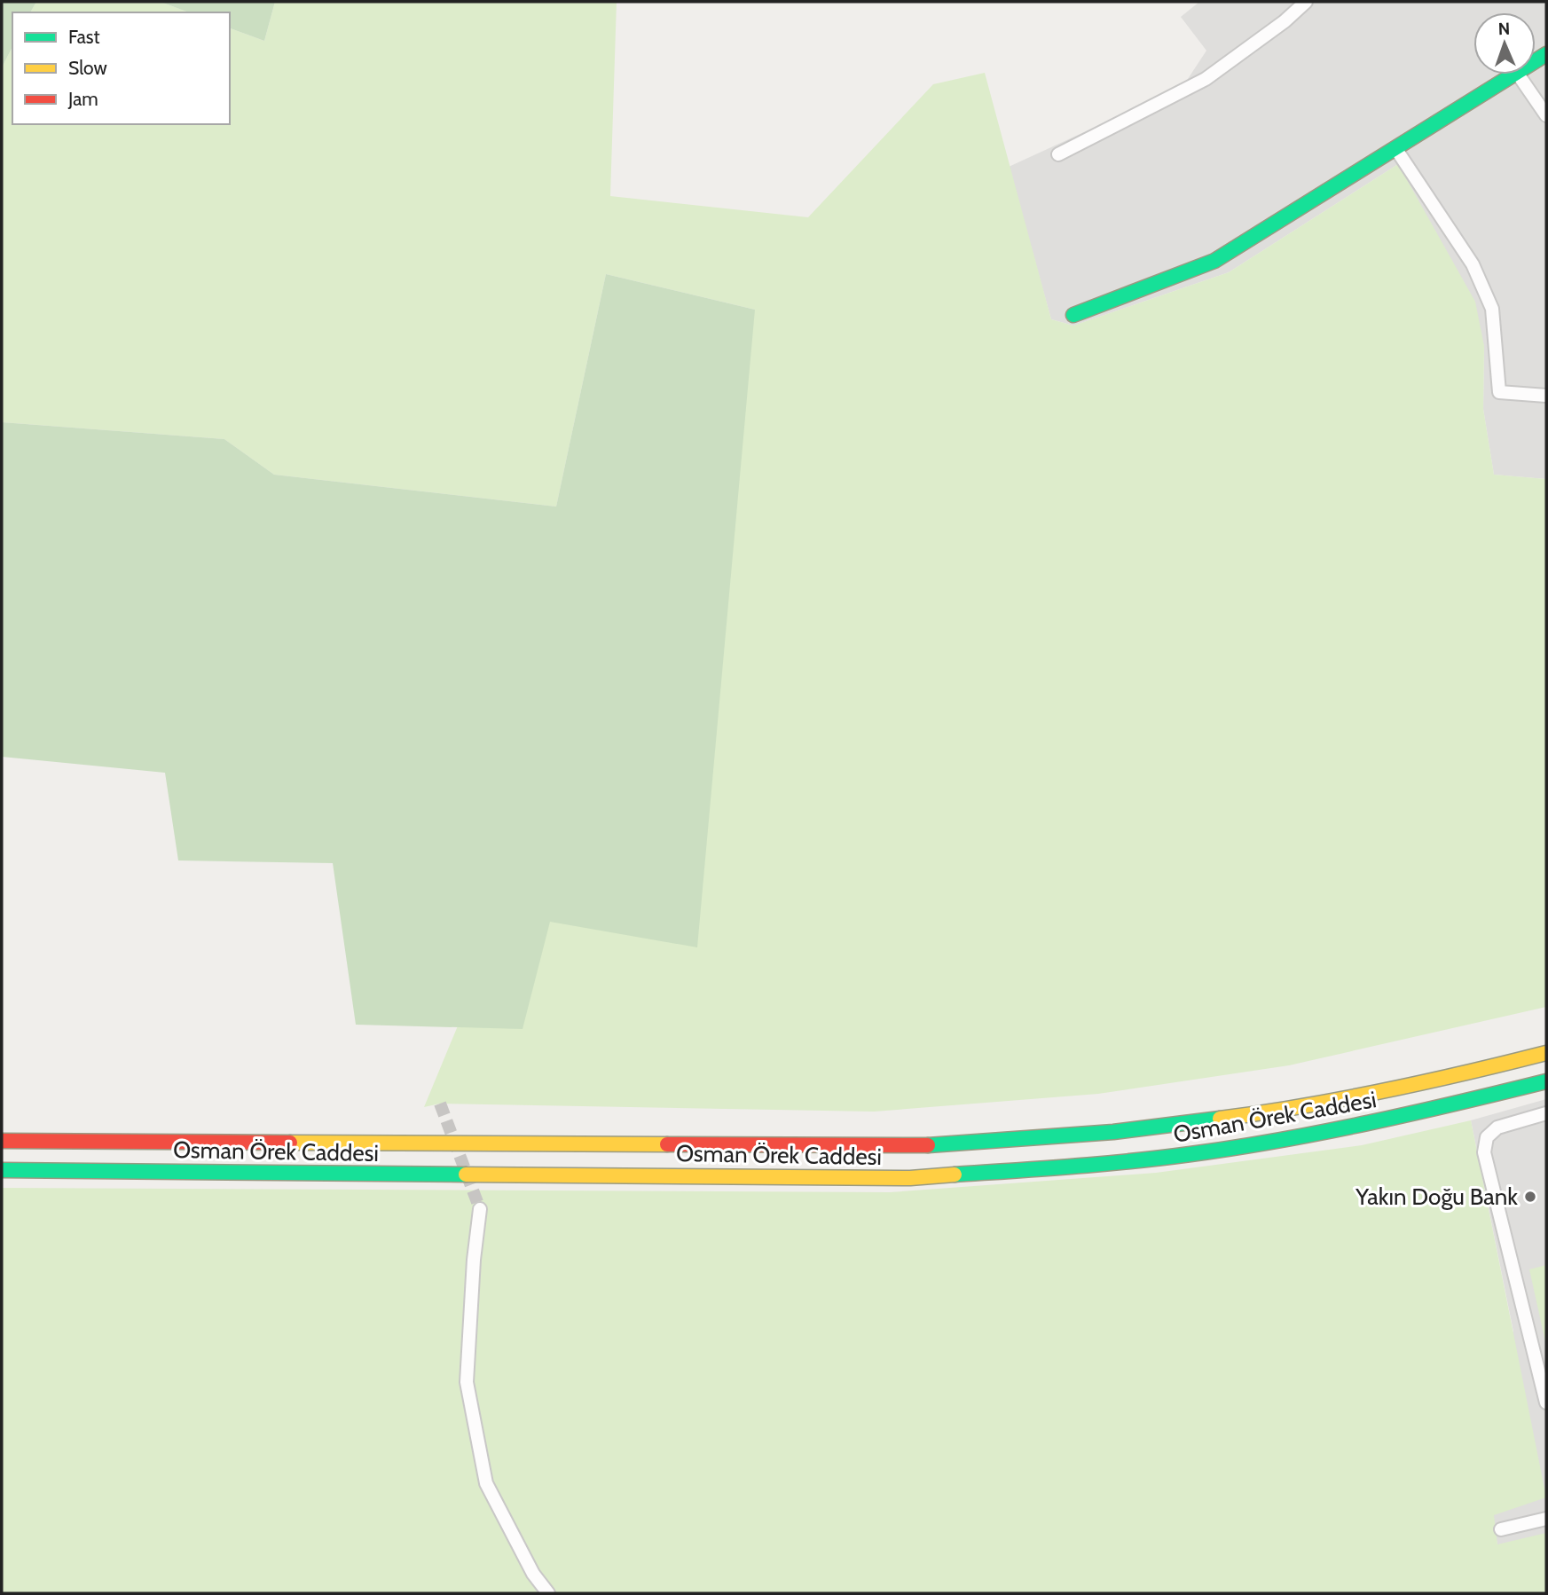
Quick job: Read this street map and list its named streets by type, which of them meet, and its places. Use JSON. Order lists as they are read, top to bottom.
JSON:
{
  "streets": {
    "main road": ["Osman Örek Caddesi"]
  },
  "places": ["Yakın Doğu Bank"],
  "legend": ["Fast", "Slow", "Jam"],
  "north": "top"
}
